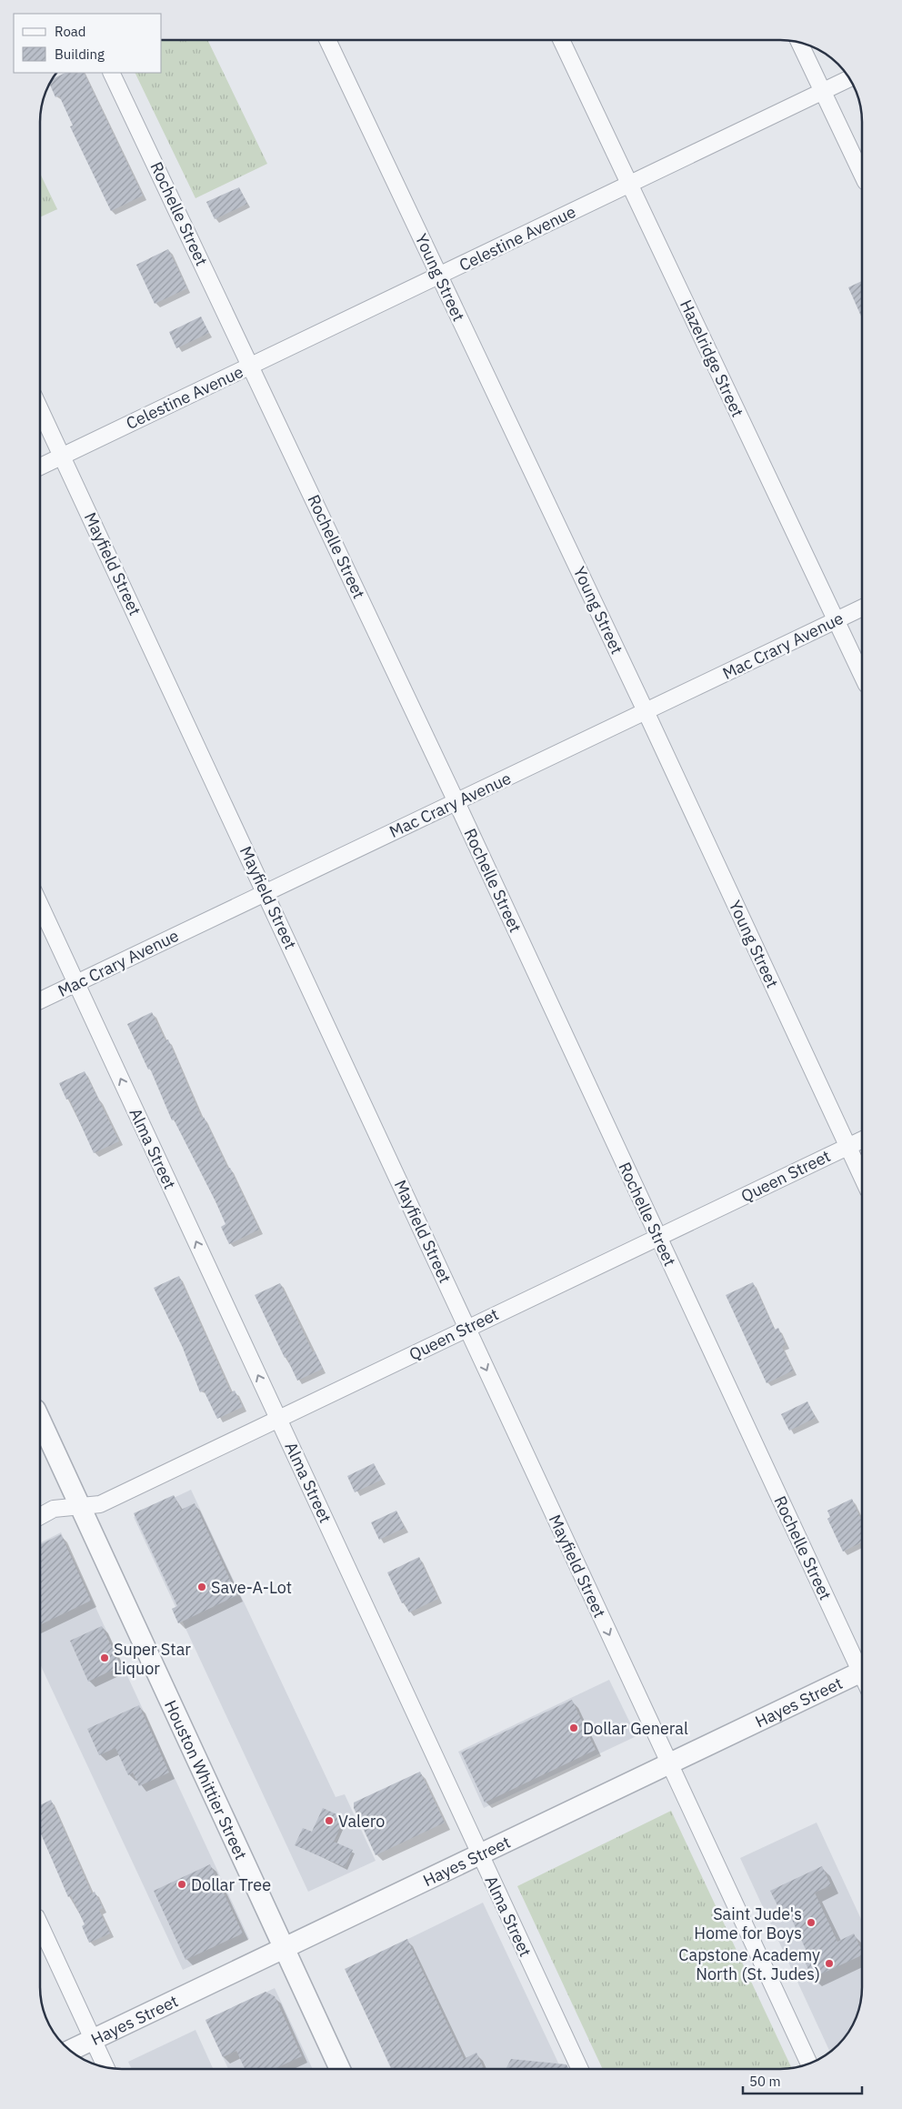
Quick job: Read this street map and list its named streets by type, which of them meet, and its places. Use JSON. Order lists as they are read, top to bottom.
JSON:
{
  "streets": {
    "street": [
      "Rochelle Street",
      "Celestine Avenue",
      "Young Street",
      "Hazelridge Street",
      "Mayfield Street",
      "Mac Crary Avenue",
      "Alma Street",
      "Queen Street",
      "Hayes Street",
      "Houston Whittier Street"
    ]
  },
  "crossings": [
    ["Rochelle Street", "Celestine Avenue"],
    ["Rochelle Street", "Mac Crary Avenue"],
    ["Rochelle Street", "Queen Street"],
    ["Celestine Avenue", "Young Street"],
    ["Celestine Avenue", "Hazelridge Street"],
    ["Celestine Avenue", "Mayfield Street"],
    ["Young Street", "Mac Crary Avenue"],
    ["Young Street", "Queen Street"],
    ["Hazelridge Street", "Mac Crary Avenue"],
    ["Mayfield Street", "Mac Crary Avenue"],
    ["Mayfield Street", "Queen Street"],
    ["Mayfield Street", "Hayes Street"],
    ["Mac Crary Avenue", "Alma Street"],
    ["Alma Street", "Queen Street"],
    ["Alma Street", "Hayes Street"],
    ["Queen Street", "Houston Whittier Street"],
    ["Hayes Street", "Houston Whittier Street"]
  ],
  "one_way": ["Alma Street"],
  "places": [
    "Save-A-Lot",
    "Super Star Liquor",
    "Dollar General",
    "Valero",
    "Dollar Tree",
    "Saint Jude's Home for Boys",
    "Capstone Academy North (St. Judes)"
  ],
  "legend": ["Road", "Building"],
  "scale_bar": "50 m"
}
